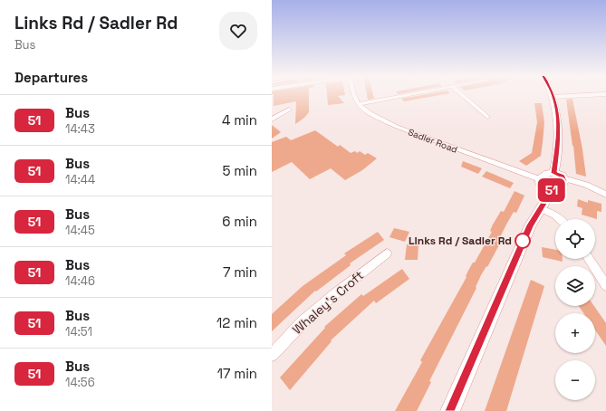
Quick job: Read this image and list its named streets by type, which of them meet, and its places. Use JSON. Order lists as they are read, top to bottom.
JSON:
{
  "streets": {
    "street": ["Sadler Road", "Whaley's Croft"]
  },
  "places": ["Links Rd / Sadler Rd"],
  "lines": ["bus line 51"],
  "page": {
    "heading": [
      ["Links Rd / Sadler Rd", "Bus"],
      "Departures"
    ],
    "on_map": "51",
    "list": [
      {
        "mark": "51",
        "name": "Bus",
        "note": "14:43",
        "value": "4 min"
      },
      {
        "mark": "51",
        "name": "Bus",
        "note": "14:44",
        "value": "5 min"
      },
      {
        "mark": "51",
        "name": "Bus",
        "note": "14:45",
        "value": "6 min"
      },
      {
        "mark": "51",
        "name": "Bus",
        "note": "14:46",
        "value": "7 min"
      },
      {
        "mark": "51",
        "name": "Bus",
        "note": "14:51",
        "value": "12 min"
      },
      {
        "mark": "51",
        "name": "Bus",
        "note": "14:56",
        "value": "17 min"
      }
    ],
    "map_buttons": ["+", "−"]
  }
}
